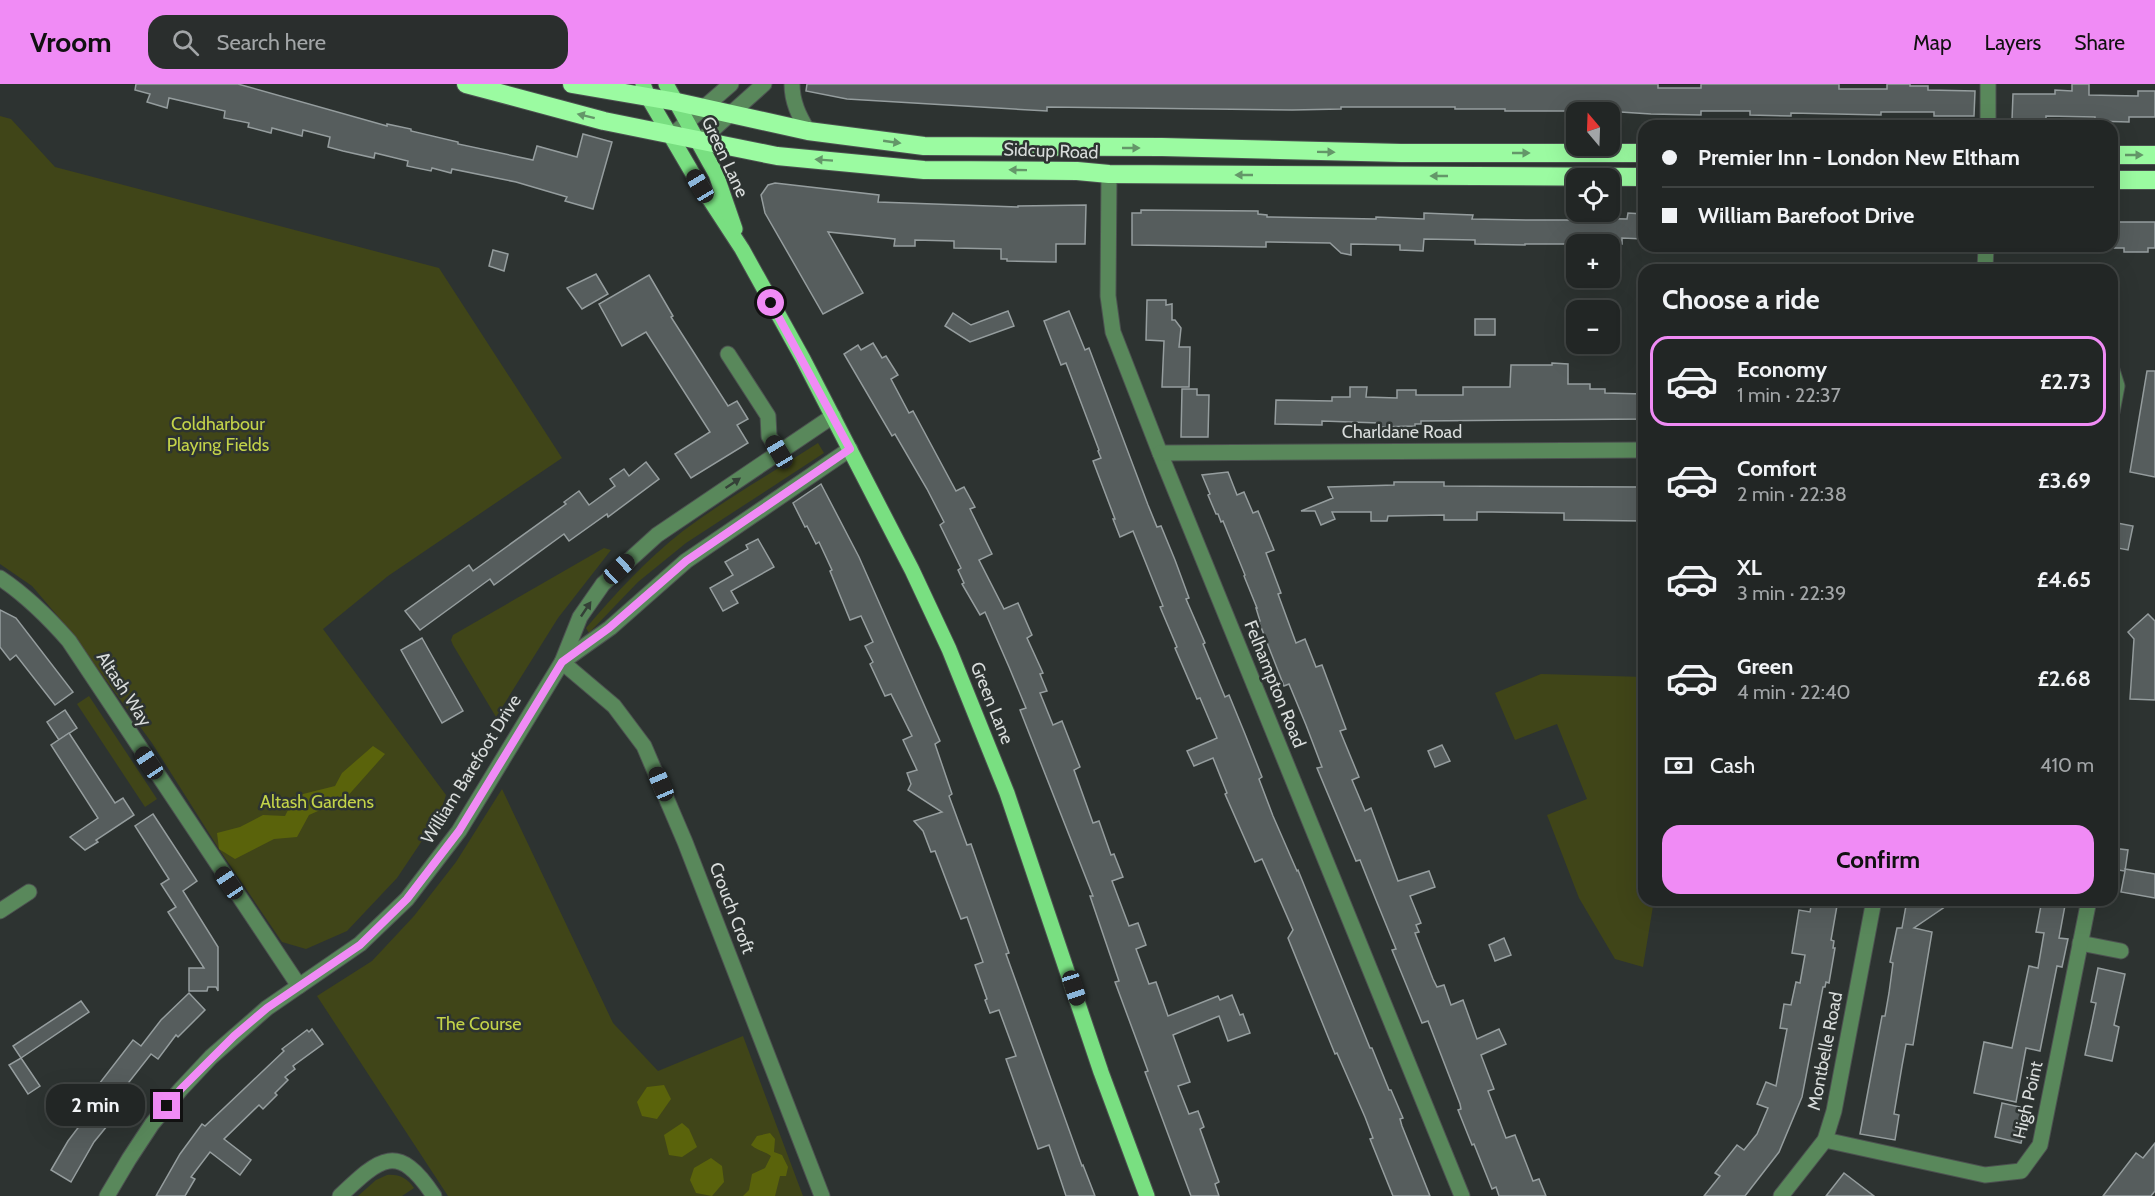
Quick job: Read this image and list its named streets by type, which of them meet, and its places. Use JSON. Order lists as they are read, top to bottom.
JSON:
{
  "streets": {
    "highway": ["Sidcup Road"],
    "main road": ["Green Lane"],
    "street": [
      "Charldane Road",
      "Felhampton Road",
      "Altash Way",
      "William Barefoot Drive",
      "Crouch Croft",
      "Montbelle Road",
      "High Point"
    ]
  },
  "crossings": [
    ["Sidcup Road", "Green Lane"],
    ["Sidcup Road", "Felhampton Road"],
    ["Green Lane", "William Barefoot Drive"],
    ["Charldane Road", "Felhampton Road"],
    ["Altash Way", "William Barefoot Drive"],
    ["William Barefoot Drive", "Crouch Croft"],
    ["Montbelle Road", "High Point"]
  ],
  "parks": ["Coldharbour Playing Fields", "Altash Gardens", "The Course"],
  "north": "top",
  "page": {
    "header": "Vroom",
    "search": "Search here",
    "nav": ["Map", "Layers", "Share"],
    "map_buttons": ["+", "−"],
    "banner": ["Premier Inn - London New Eltham", "William Barefoot Drive"],
    "heading": "Choose a ride",
    "list": [
      {
        "name": "Economy",
        "note": "1 min · 22:37",
        "value": "£2.73"
      },
      {
        "name": "Comfort",
        "note": "2 min · 22:38",
        "value": "£3.69"
      },
      {
        "name": "XL",
        "note": "3 min · 22:39",
        "value": "£4.65"
      },
      {
        "name": "Green",
        "note": "4 min · 22:40",
        "value": "£2.68"
      }
    ],
    "pay": ["Cash", "410 m"],
    "buttons": "Confirm",
    "bubble": "2 min"
  }
}
